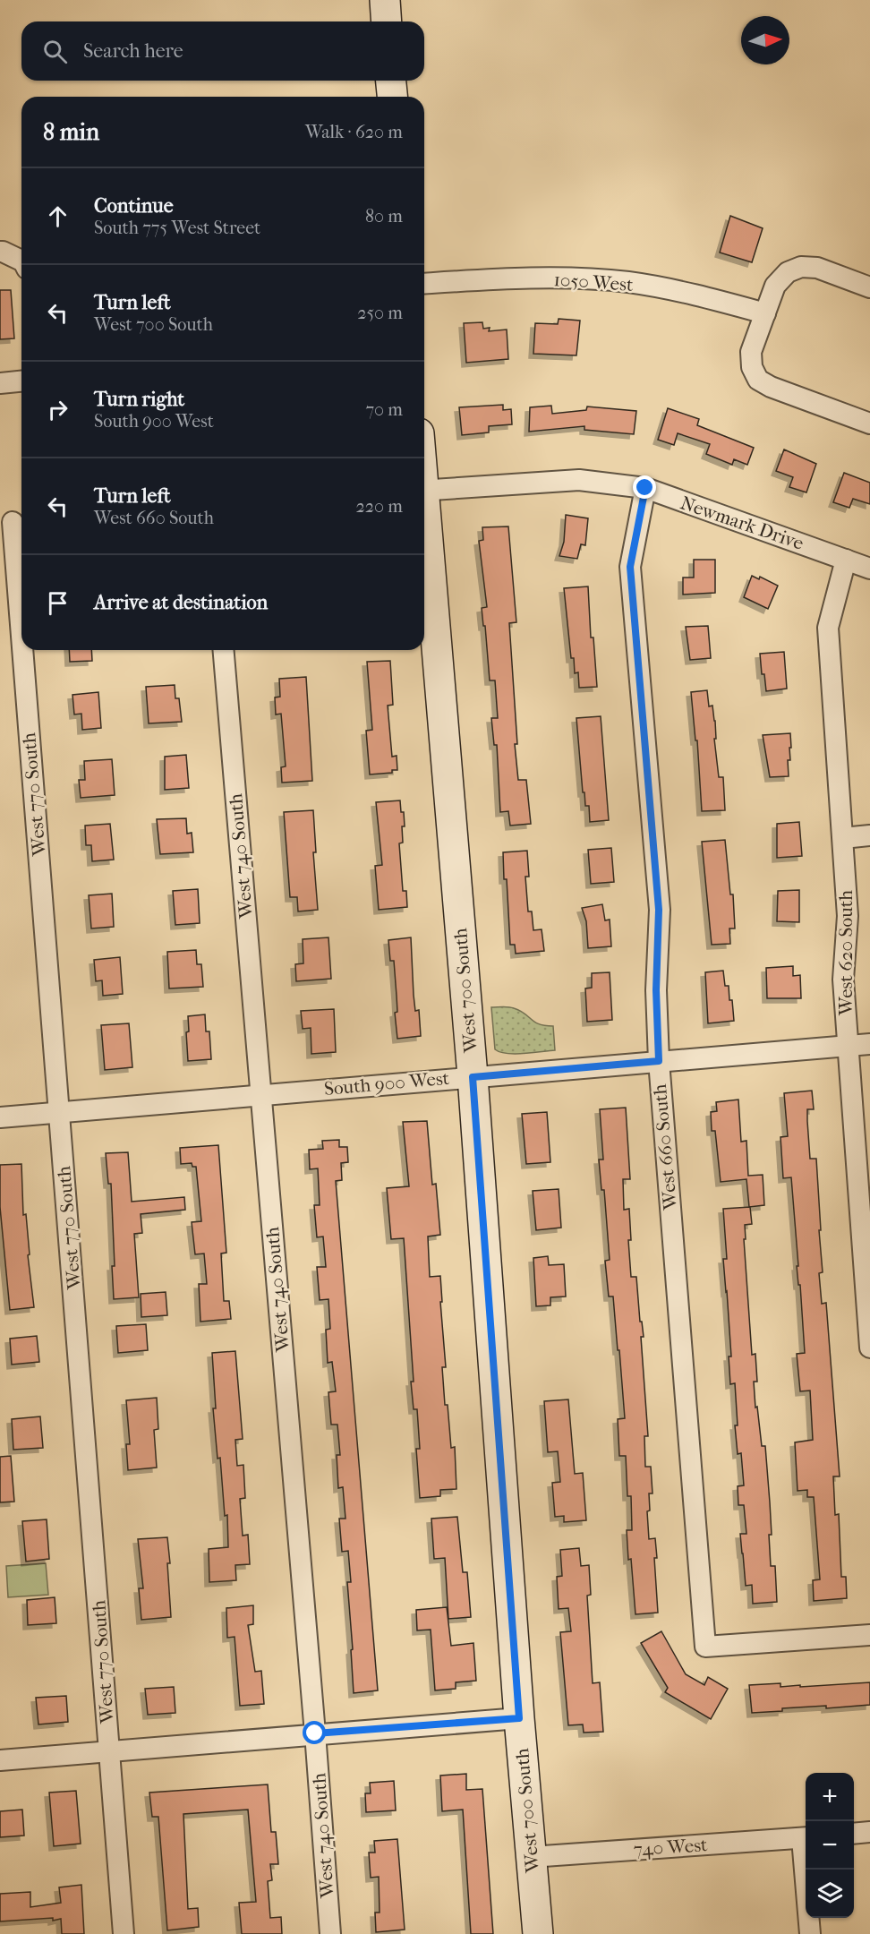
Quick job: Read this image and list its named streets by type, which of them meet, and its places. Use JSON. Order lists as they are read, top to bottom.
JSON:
{
  "streets": {
    "street": [
      "1050 West",
      "Newmark Drive",
      "West 770 South",
      "West 740 South",
      "West 620 South",
      "West 700 South",
      "South 900 West",
      "West 660 South",
      "740 West"
    ]
  },
  "crossings": [
    ["Newmark Drive", "West 620 South"],
    ["Newmark Drive", "West 660 South"],
    ["West 770 South", "South 900 West"],
    ["West 740 South", "South 900 West"],
    ["West 620 South", "South 900 West"],
    ["West 700 South", "South 900 West"],
    ["West 700 South", "740 West"],
    ["South 900 West", "West 660 South"]
  ],
  "north": "right",
  "page": {
    "search": "Search here",
    "heading": ["8 min", "Walk · 620 m"],
    "list": [
      ["Continue", "South 775 West Street", "80 m"],
      ["Turn left", "West 700 South", "250 m"],
      ["Turn right", "South 900 West", "70 m"],
      ["Turn left", "West 660 South", "220 m"],
      "Arrive at destination"
    ],
    "map_buttons": ["+", "−"]
  }
}
